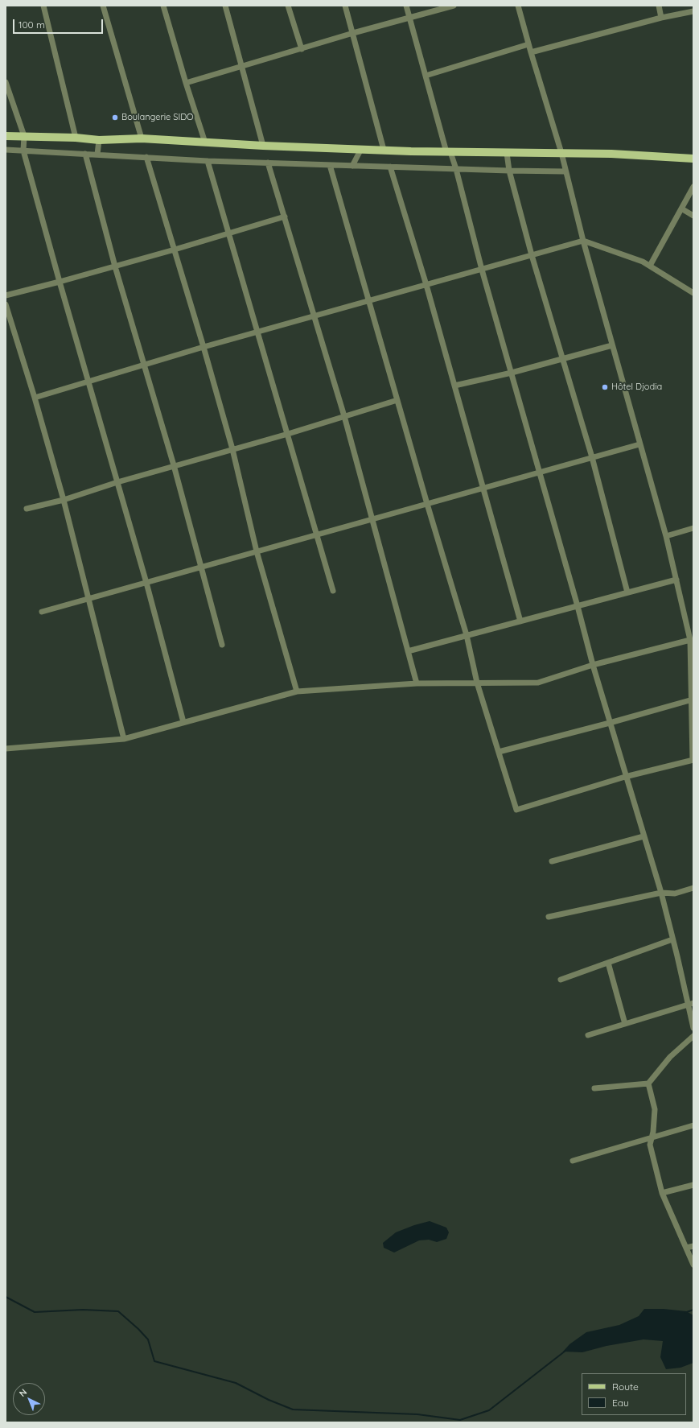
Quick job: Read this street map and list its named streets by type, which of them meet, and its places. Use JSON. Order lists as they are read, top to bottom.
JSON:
{
  "places": ["Boulangerie SIDO", "Hôtel Djodia"],
  "legend": ["Route", "Eau"],
  "scale_bar": "100 m",
  "north": "top left"
}
